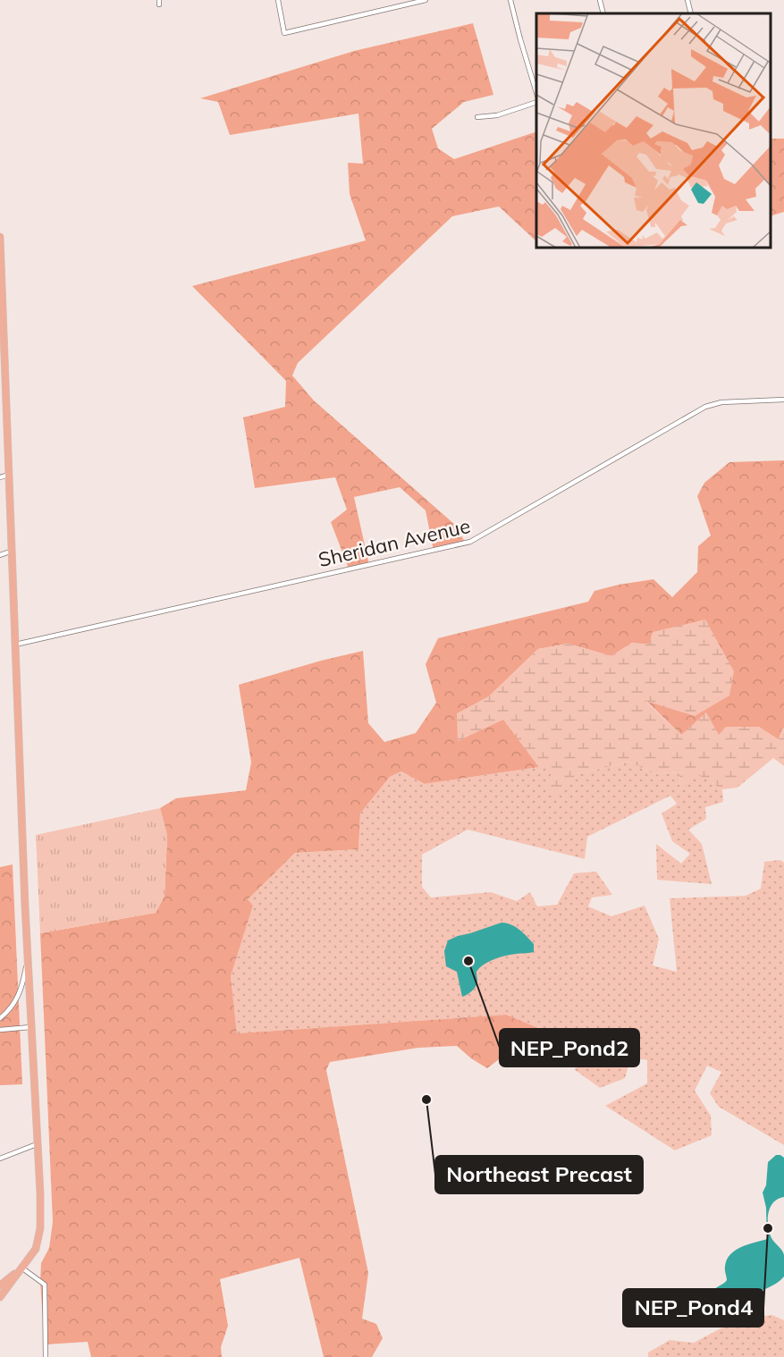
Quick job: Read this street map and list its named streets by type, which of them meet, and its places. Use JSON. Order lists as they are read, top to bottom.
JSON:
{
  "streets": {
    "street": ["Sheridan Avenue"]
  },
  "places": ["NEP_Pond2", "Northeast Precast", "NEP_Pond4"]
}
